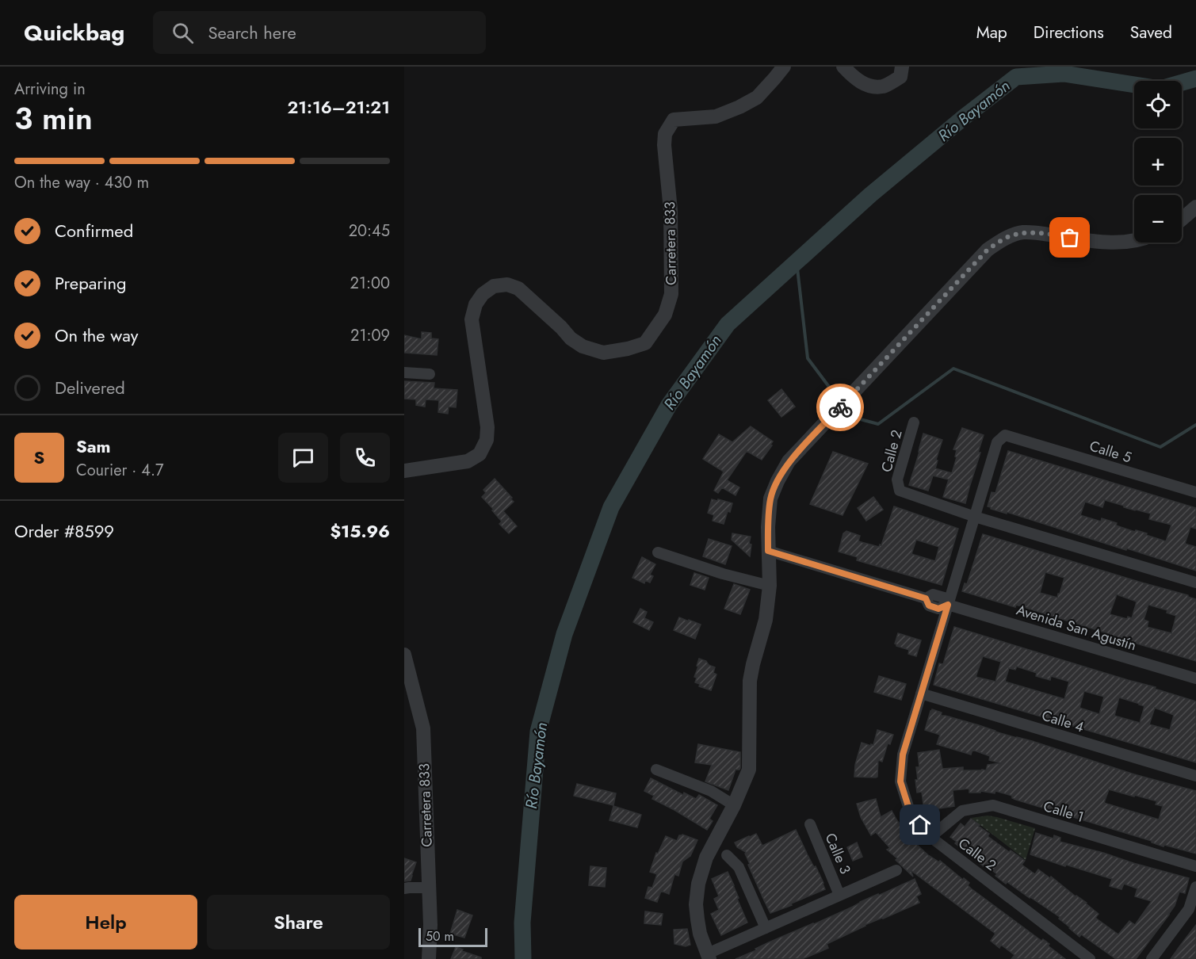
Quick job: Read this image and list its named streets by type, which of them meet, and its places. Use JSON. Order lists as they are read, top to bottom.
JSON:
{
  "streets": {
    "street": [
      "Carretera 833",
      "Calle 2",
      "Calle 5",
      "Avenida San Agustín",
      "Calle 4",
      "Calle 1",
      "Calle 3"
    ]
  },
  "crossings": [
    ["Calle 2", "Calle 5"],
    ["Calle 2", "Avenida San Agustín"],
    ["Calle 2", "Calle 4"],
    ["Calle 2", "Calle 1"]
  ],
  "water": ["Río Bayamón"],
  "scale_bar": "50 m",
  "page": {
    "header": "Quickbag",
    "search": "Search here",
    "nav": ["Map", "Directions", "Saved"],
    "heading": ["3 min", "Arriving in", "21:16–21:21"],
    "panel": [
      "Sam",
      "Courier · 4.7",
      "Order #8599",
      "$15.96"
    ],
    "map_buttons": ["+", "−"],
    "bar": "On the way · 430 m",
    "list": [
      ["Confirmed", "20:45"],
      ["Preparing", "21:00"],
      ["On the way", "21:09"],
      "Delivered"
    ],
    "round": "S",
    "buttons": ["Help", "Share"],
    "scale": "50 m"
  }
}
